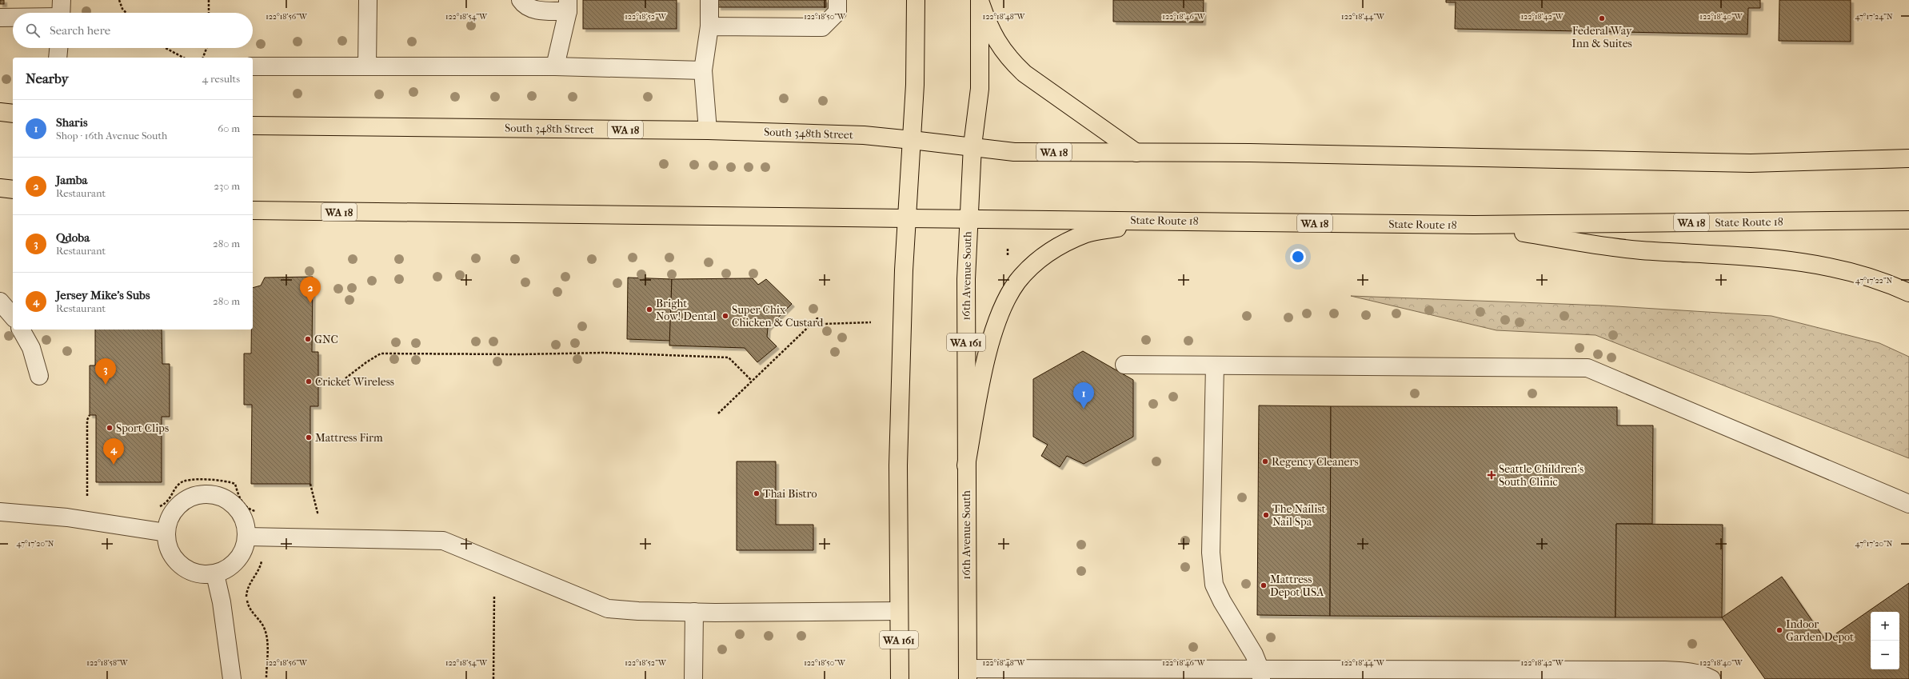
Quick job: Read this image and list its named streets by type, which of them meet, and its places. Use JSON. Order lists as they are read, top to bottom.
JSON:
{
  "streets": {
    "main road": [
      "South 348th Street",
      "WA 18",
      "State Route 18",
      "16th Avenue South",
      "WA 161"
    ]
  },
  "crossings": [
    ["South 348th Street", "WA 18"],
    ["South 348th Street", "16th Avenue South"],
    ["South 348th Street", "WA 161"],
    ["WA 18", "State Route 18"],
    ["WA 18", "16th Avenue South"],
    ["WA 18", "WA 161"],
    ["State Route 18", "16th Avenue South"],
    ["State Route 18", "WA 161"]
  ],
  "places": {
    "other": [
      "Federal Way Inn & Suites",
      "Bright Now! Dental",
      "Super Chix Chicken & Custard",
      "GNC",
      "Cricket Wireless",
      "Sport Clips",
      "Mattress Firm",
      "Regency Cleaners",
      "Thai Bistro",
      "The Nailist Nail Spa",
      "Mattress Depot USA",
      "Indoor Garden Depot"
    ],
    "health": ["Seattle Children's South Clinic"]
  },
  "page": {
    "search": "Search here",
    "heading": ["Nearby", "4 results"],
    "list": [
      {
        "mark": "1",
        "name": "Sharis",
        "note": "Shop · 16th Avenue South",
        "value": "60 m"
      },
      {
        "mark": "2",
        "name": "Jamba",
        "note": "Restaurant",
        "value": "230 m"
      },
      {
        "mark": "3",
        "name": "Qdoba",
        "note": "Restaurant",
        "value": "280 m"
      },
      {
        "mark": "4",
        "name": "Jersey Mike's Subs",
        "note": "Restaurant",
        "value": "280 m"
      }
    ],
    "pins": [
      "2",
      "3",
      "1",
      "4"
    ],
    "map_buttons": ["+", "−"]
  },
  "coordinates": [
    "122°18'56\"W",
    "122°18'54\"W",
    "122°18'52\"W",
    "122°18'50\"W",
    "122°18'48\"W",
    "122°18'46\"W",
    "122°18'44\"W",
    "122°18'42\"W",
    "122°18'40\"W",
    "47°17'24\"N",
    "47°17'22\"N",
    "47°17'20\"N",
    "122°18'58\"W"
  ]
}
